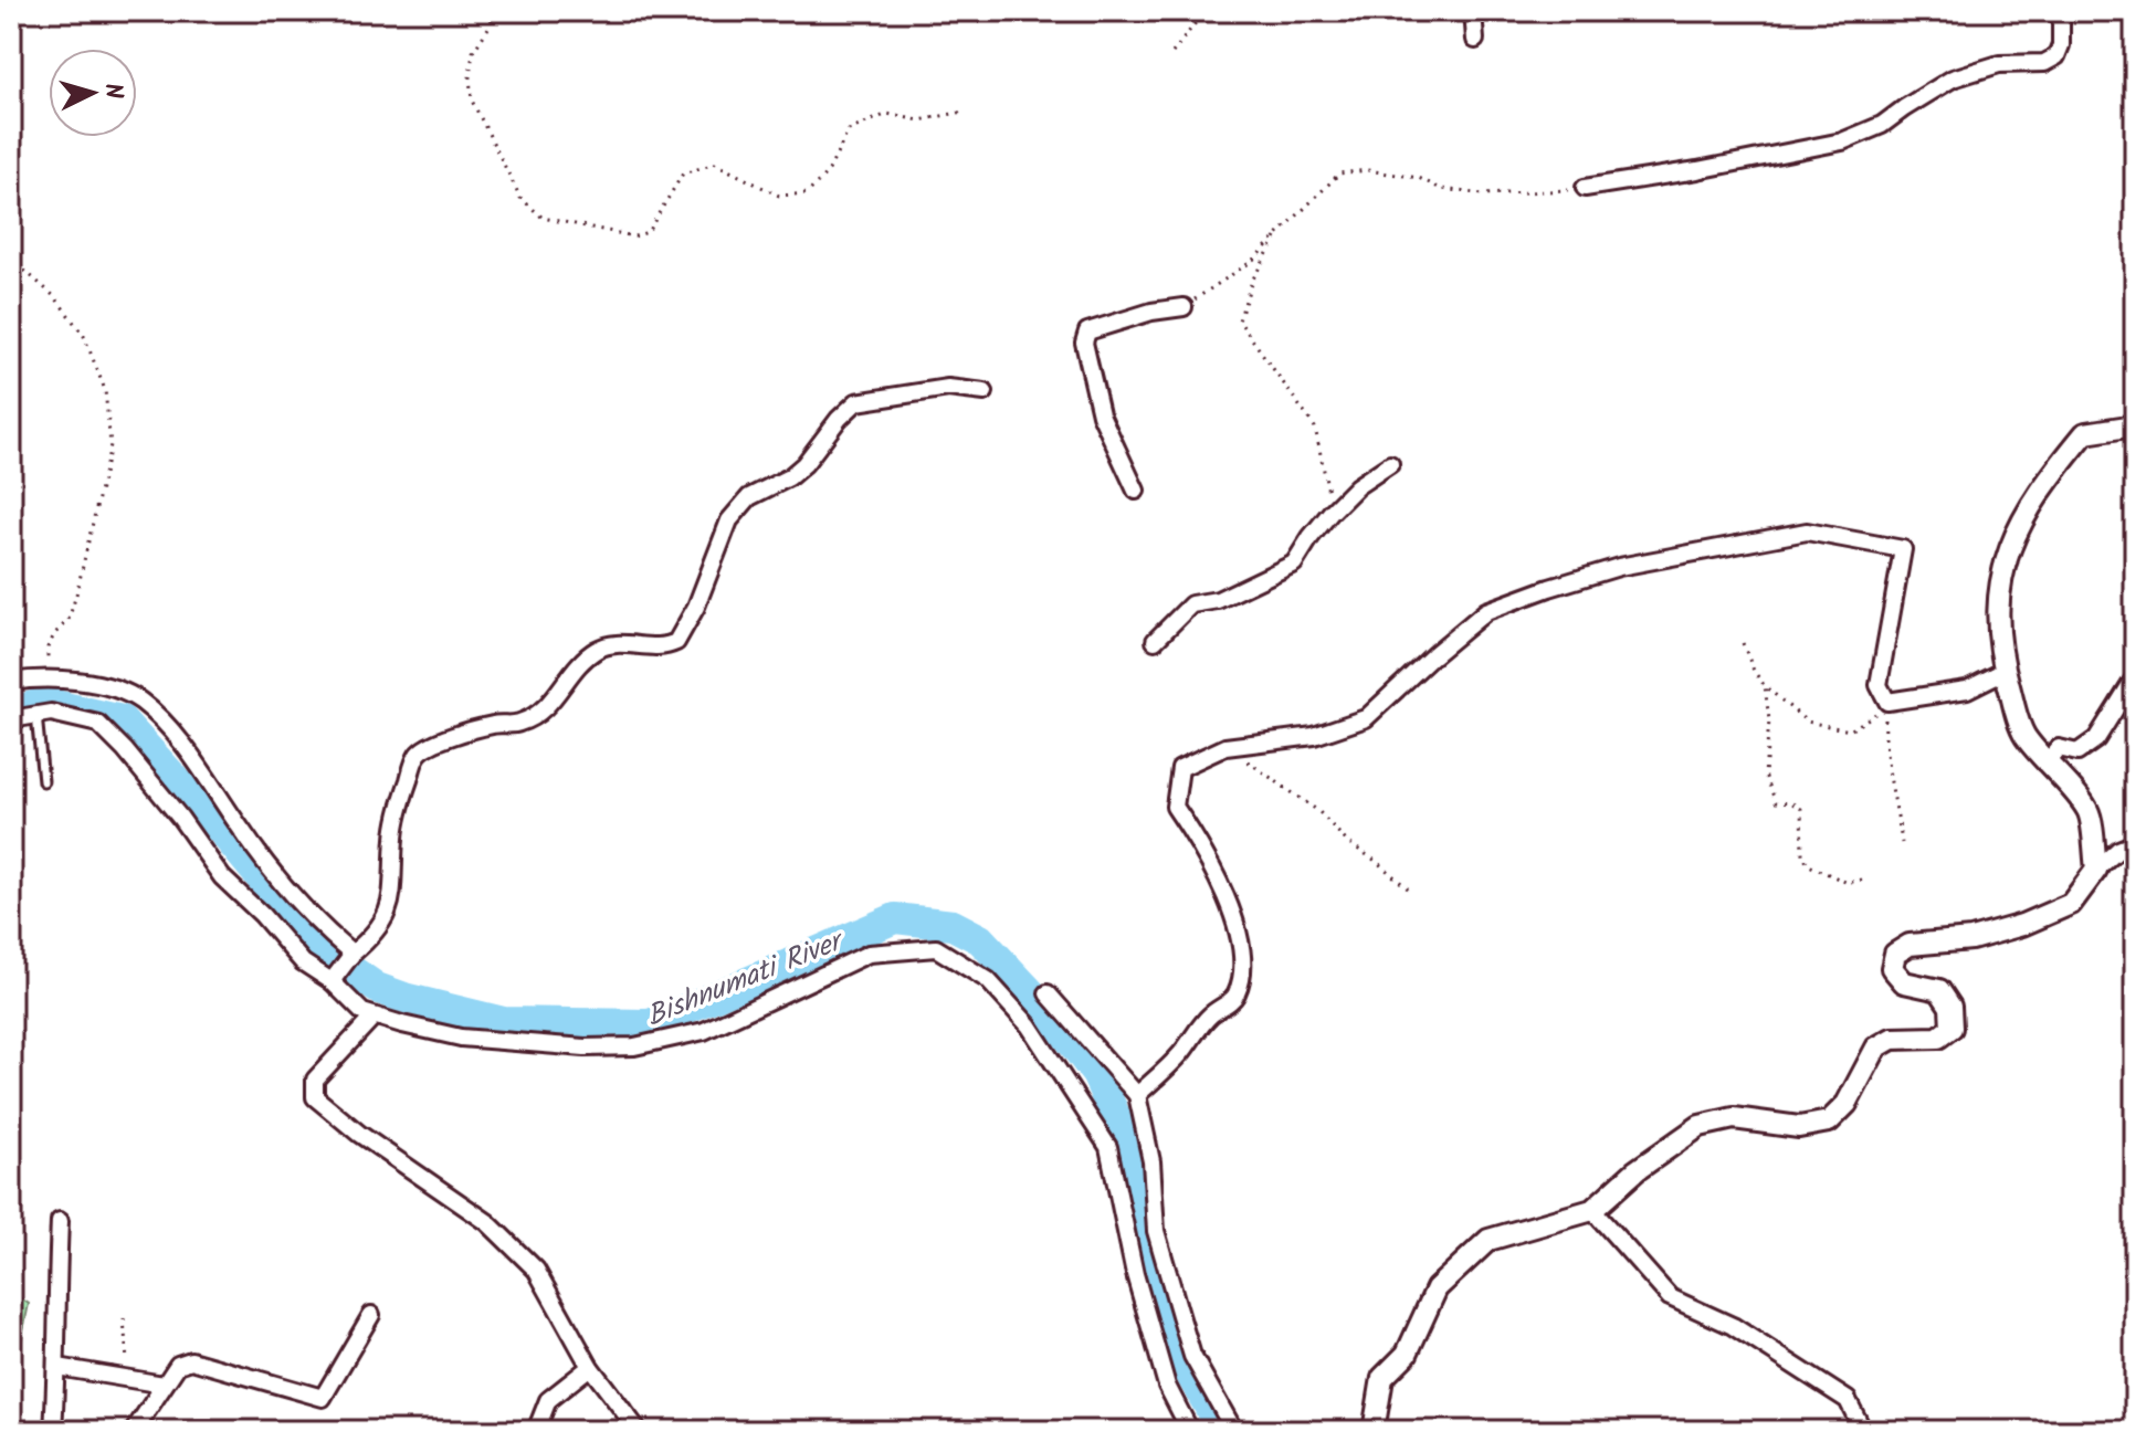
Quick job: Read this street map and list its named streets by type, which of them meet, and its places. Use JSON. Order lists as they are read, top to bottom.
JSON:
{
  "water": ["Bishnumati River"],
  "north": "right"
}
